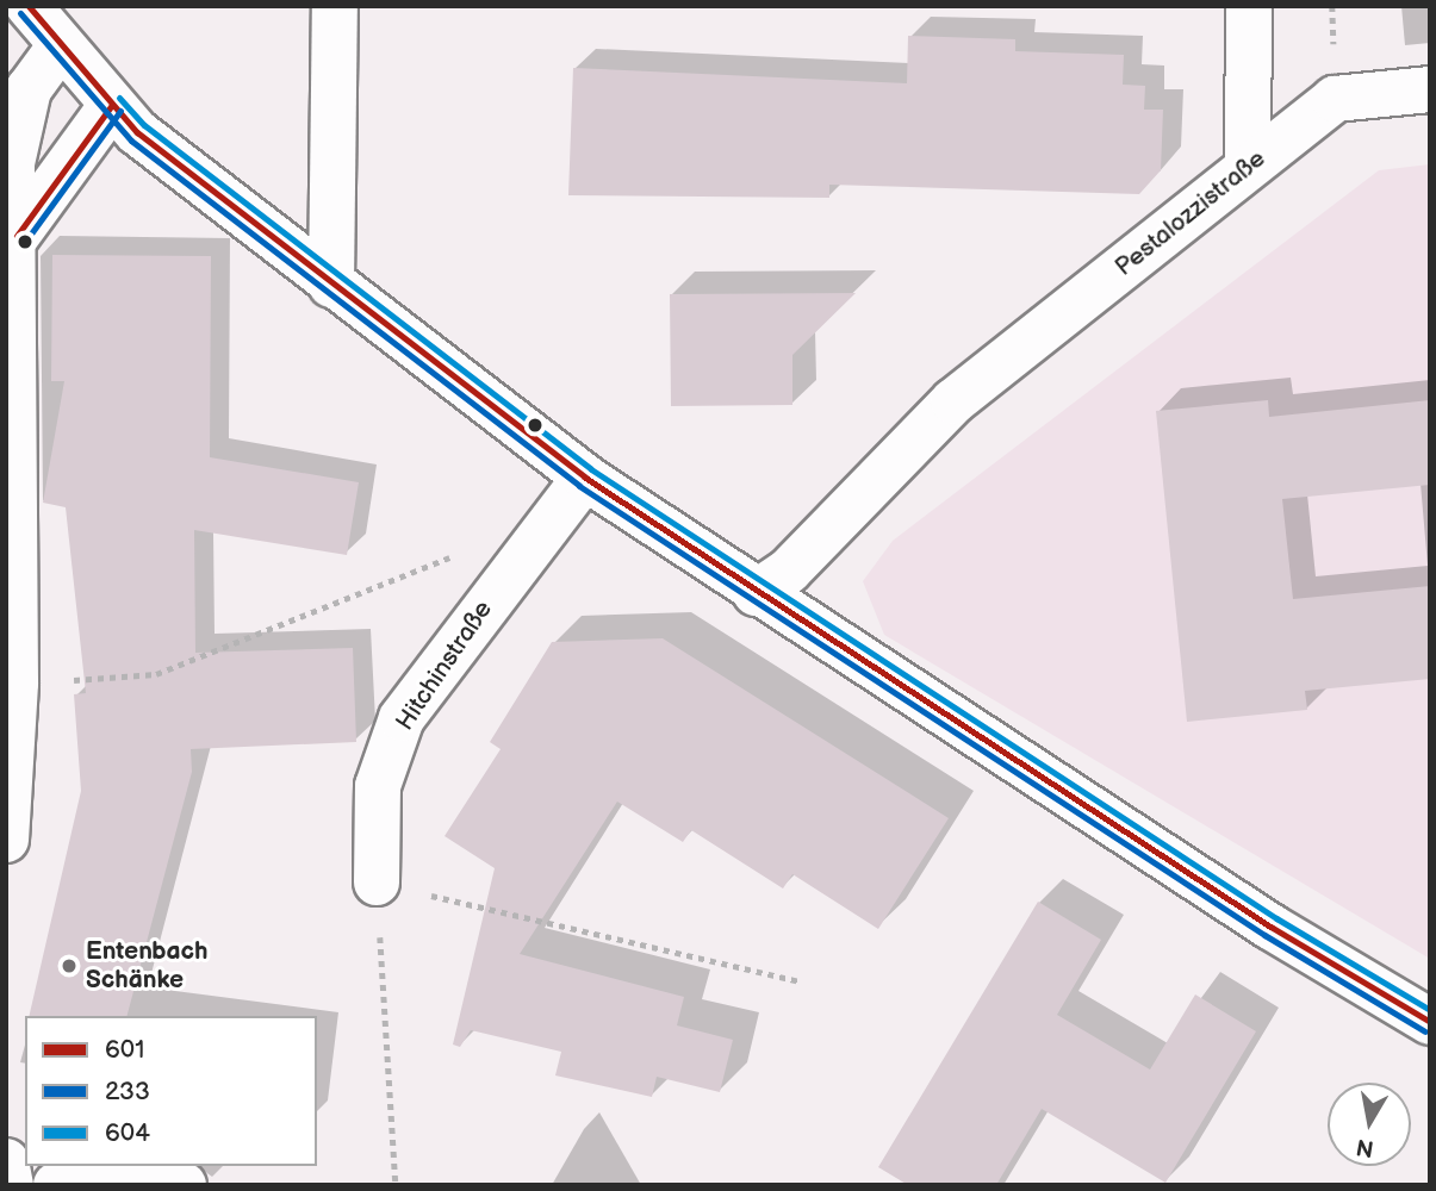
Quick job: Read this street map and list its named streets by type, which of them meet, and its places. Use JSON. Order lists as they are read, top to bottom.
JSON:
{
  "streets": {
    "street": ["Pestalozzistraße", "Hitchinstraße"]
  },
  "places": ["Entenbach Schänke"],
  "lines": ["transit line 601", "transit line 233", "transit line 604"],
  "legend": ["601", "233", "604"],
  "north": "bottom"
}
